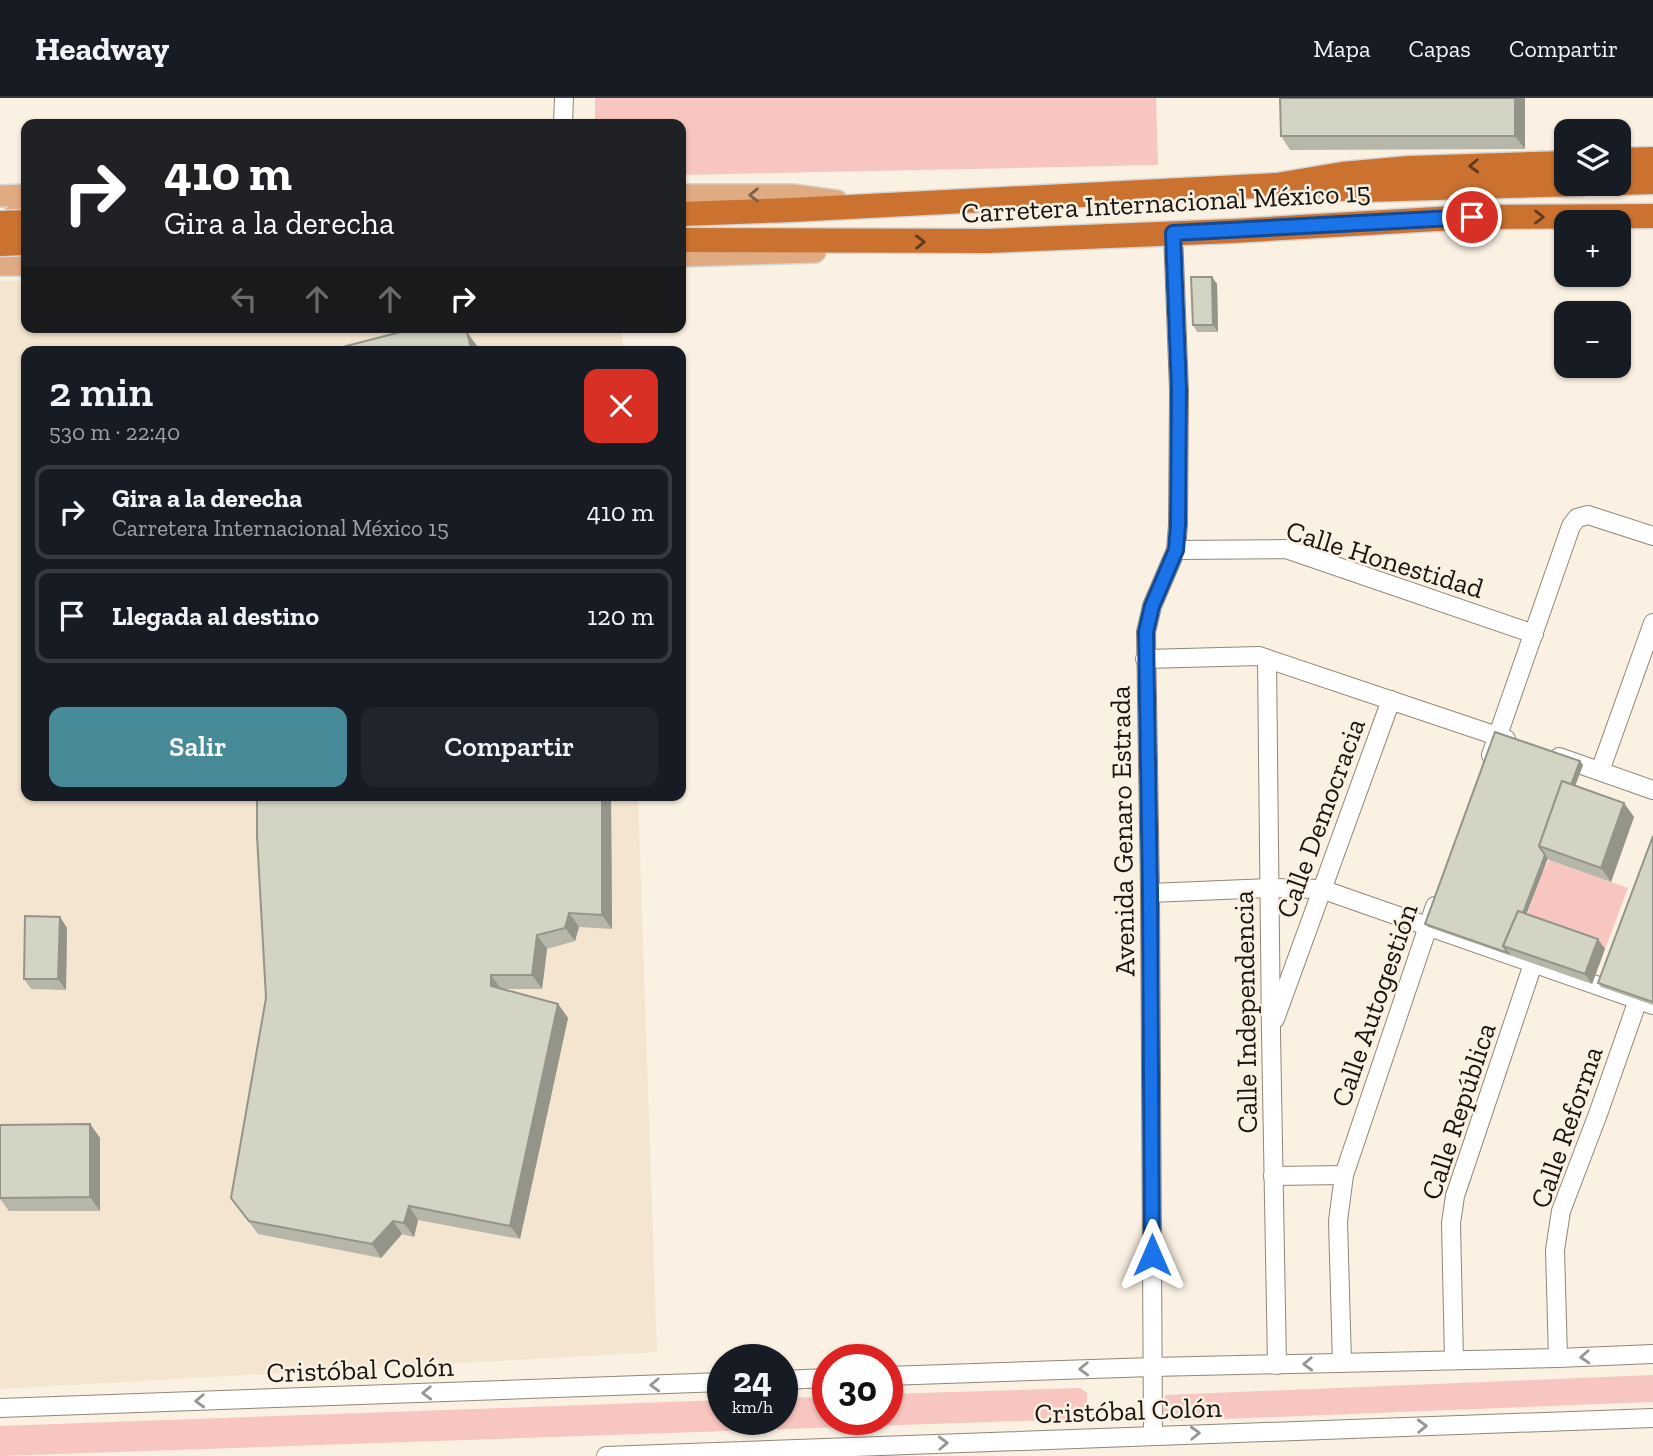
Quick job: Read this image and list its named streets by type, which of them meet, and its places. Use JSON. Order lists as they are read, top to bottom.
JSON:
{
  "streets": {
    "highway": ["Carretera Internacional México 15"],
    "street": [
      "Calle Honestidad",
      "Calle Democracia",
      "Avenida Genaro Estrada",
      "Calle Autogestión",
      "Calle Independencia",
      "Calle República",
      "Calle Reforma",
      "Cristóbal Colón"
    ]
  },
  "crossings": [
    ["Carretera Internacional México 15", "Avenida Genaro Estrada"],
    ["Calle Honestidad", "Avenida Genaro Estrada"],
    ["Calle Democracia", "Calle Independencia"],
    ["Avenida Genaro Estrada", "Cristóbal Colón"],
    ["Calle Autogestión", "Cristóbal Colón"],
    ["Calle Independencia", "Cristóbal Colón"],
    ["Calle República", "Cristóbal Colón"],
    ["Calle Reforma", "Cristóbal Colón"]
  ],
  "page": {
    "header": "Headway",
    "nav": ["Mapa", "Capas", "Compartir"],
    "map_buttons": ["+", "−"],
    "turn": ["410 m", "Gira a la derecha"],
    "heading": ["2 min", "530 m · 22:40"],
    "list": [
      {
        "name": "Gira a la derecha",
        "note": "Carretera Internacional México 15",
        "value": "410 m"
      },
      {
        "name": "Llegada al destino",
        "value": "120 m"
      }
    ],
    "buttons": ["Salir", "Compartir"],
    "speed": "24 km/h",
    "limit": "30"
  }
}
